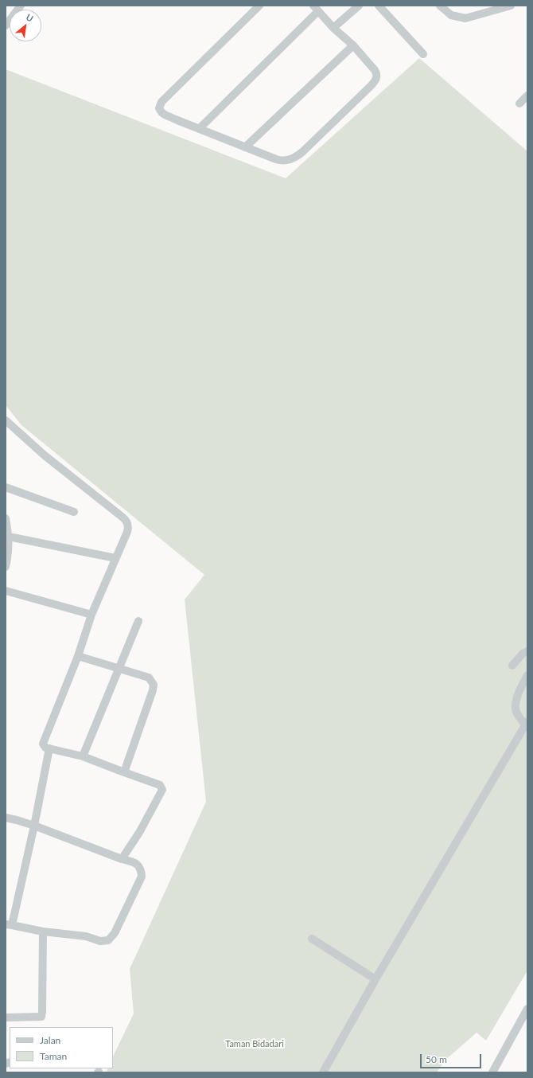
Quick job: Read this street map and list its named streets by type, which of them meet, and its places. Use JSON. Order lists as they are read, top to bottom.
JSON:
{
  "parks": ["Taman Bidadari"],
  "legend": ["Jalan", "Taman"],
  "scale_bar": "50 m",
  "north": "top right"
}
